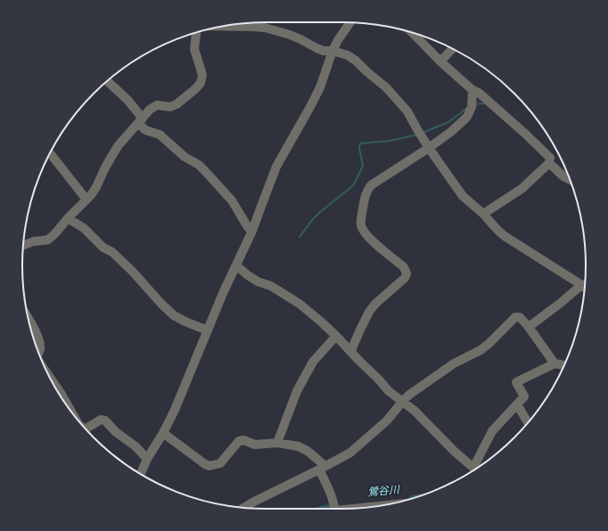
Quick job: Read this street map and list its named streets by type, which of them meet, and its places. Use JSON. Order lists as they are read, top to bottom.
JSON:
{
  "water": ["鶯谷川"]
}
